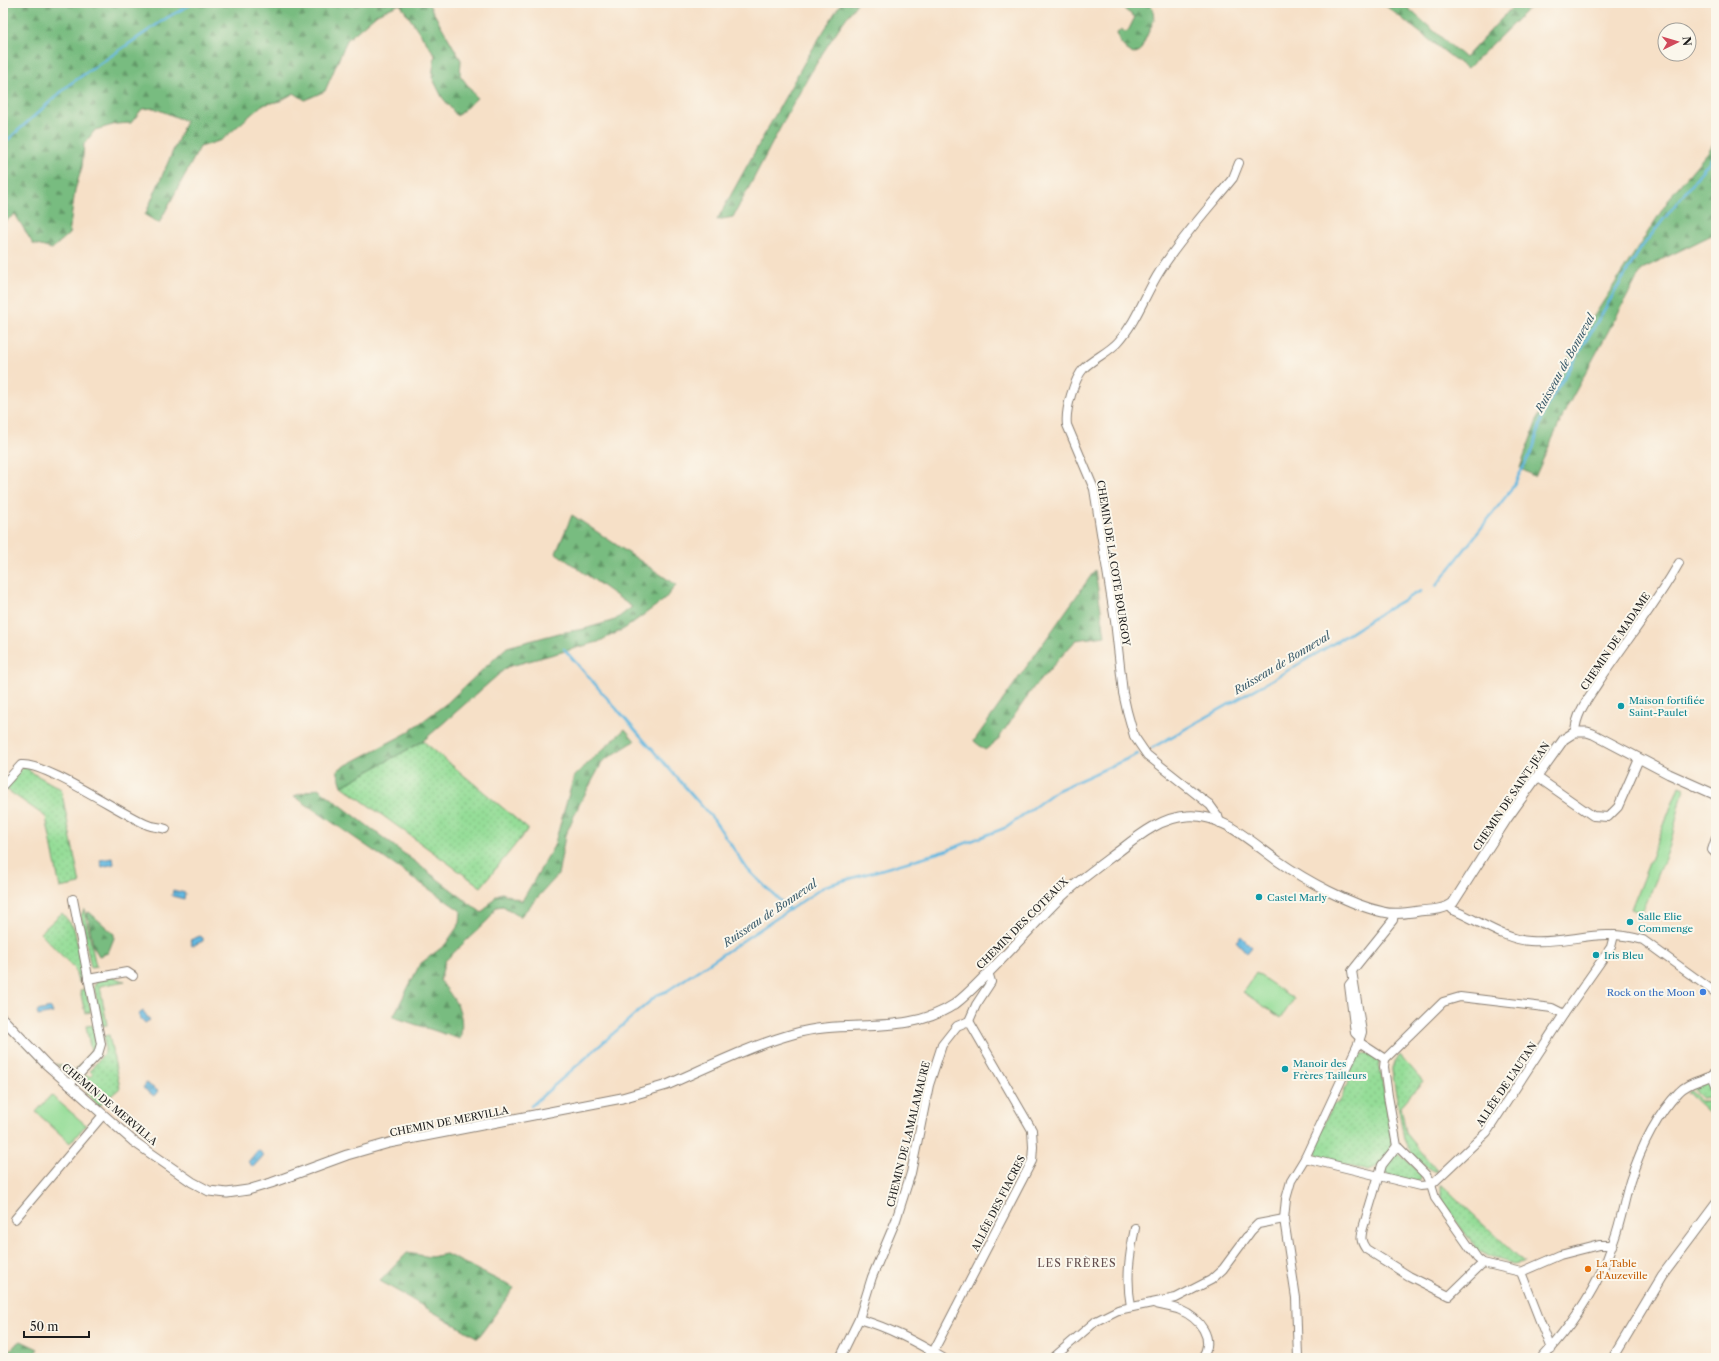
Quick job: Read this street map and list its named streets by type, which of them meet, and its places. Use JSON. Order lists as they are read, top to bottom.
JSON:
{
  "streets": {
    "street": [
      "CHEMIN DE LA COTE BOURGOY",
      "CHEMIN DE MADAME",
      "CHEMIN DE SAINT-JEAN",
      "CHEMIN DES COTEAUX",
      "ALLÉE DE L'AUTAN",
      "CHEMIN DE MERVILLA",
      "CHEMIN DE LAMALAMAURE",
      "ALLÉE DES FIACRES"
    ]
  },
  "crossings": [
    ["CHEMIN DE LA COTE BOURGOY", "CHEMIN DES COTEAUX"],
    ["CHEMIN DE MADAME", "CHEMIN DE SAINT-JEAN"],
    ["CHEMIN DE SAINT-JEAN", "CHEMIN DES COTEAUX"],
    ["CHEMIN DES COTEAUX", "CHEMIN DE MERVILLA"],
    ["CHEMIN DE LAMALAMAURE", "ALLÉE DES FIACRES"]
  ],
  "districts": ["LES FRÈRES"],
  "water": ["Ruisseau de Bonneval"],
  "places": [
    "Maison fortifiée Saint-Paulet",
    "Castel Marly",
    "Salle Elie Commenge",
    "Iris Bleu",
    "Rock on the Moon",
    "Manoir des Frères Tailleurs",
    "La Table d'Auzeville"
  ],
  "scale_bar": "50 m",
  "north": "right"
}
